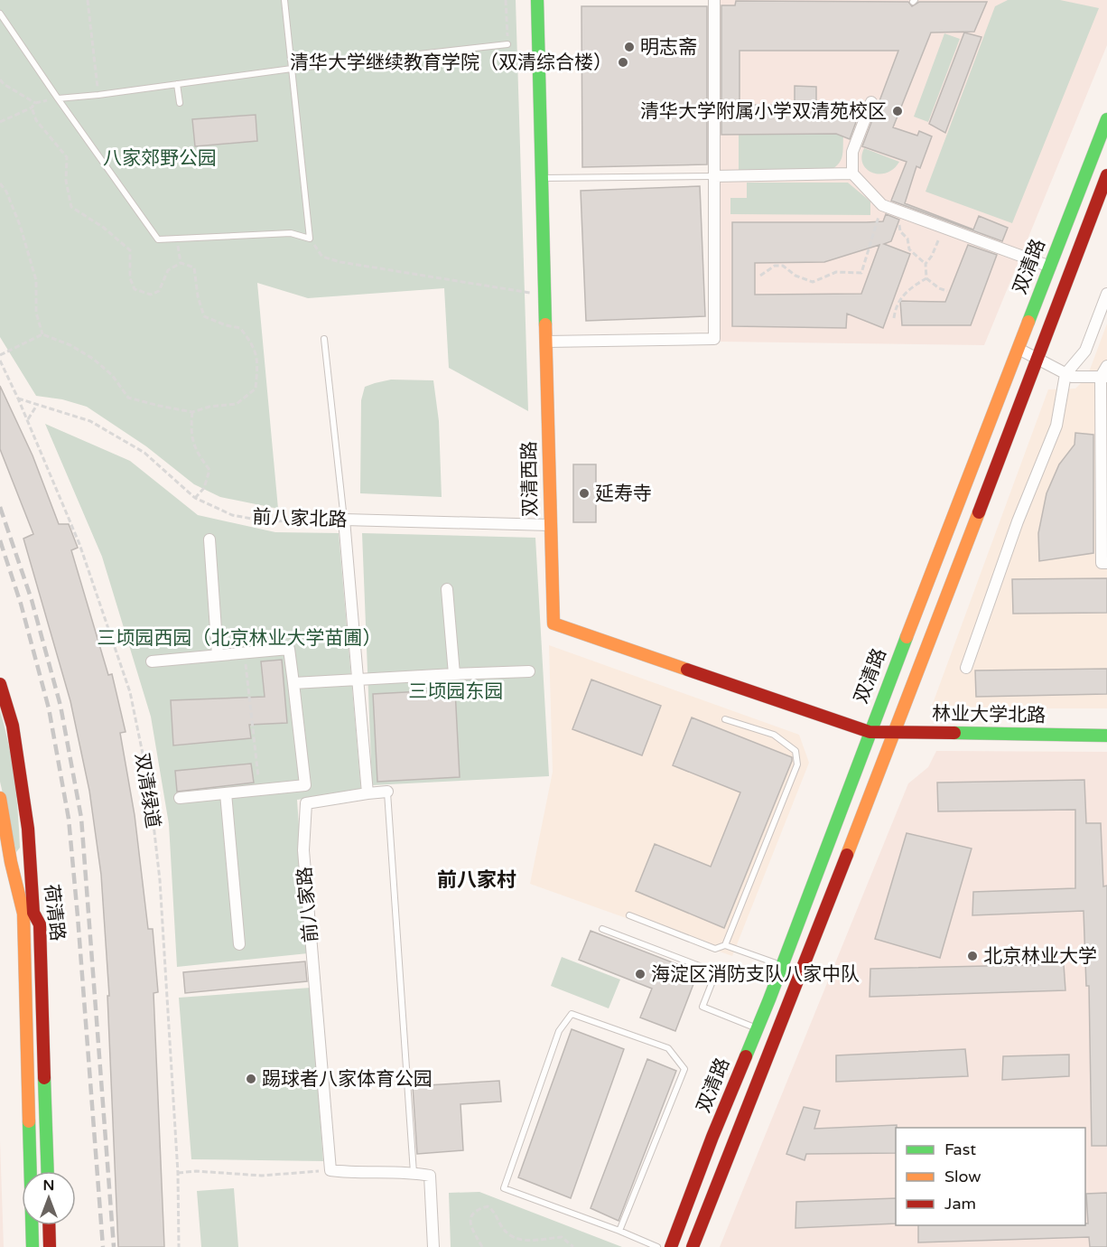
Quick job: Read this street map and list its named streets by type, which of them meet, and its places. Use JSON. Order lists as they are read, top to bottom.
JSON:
{
  "streets": {
    "main road": [
      "双清路",
      "双清西路",
      "林业大学北路",
      "荷清路"
    ],
    "street": ["前八家北路", "前八家路"],
    "path": ["双清绿道"]
  },
  "crossings": [
    ["双清路", "双清西路"],
    ["双清路", "林业大学北路"],
    ["双清西路", "前八家北路"],
    ["双清西路", "林业大学北路"],
    ["前八家北路", "双清绿道"]
  ],
  "districts": ["前八家村"],
  "parks": ["八家郊野公园", "三顷园西园（北京林业大学苗圃）", "三顷园东园"],
  "places": [
    "明志斋",
    "清华大学继续教育学院（双清综合楼）",
    "清华大学附属小学双清苑校区",
    "延寿寺",
    "北京林业大学",
    "海淀区消防支队八家中队",
    "踢球者八家体育公园"
  ],
  "legend": ["Fast", "Slow", "Jam"],
  "north": "top"
}
